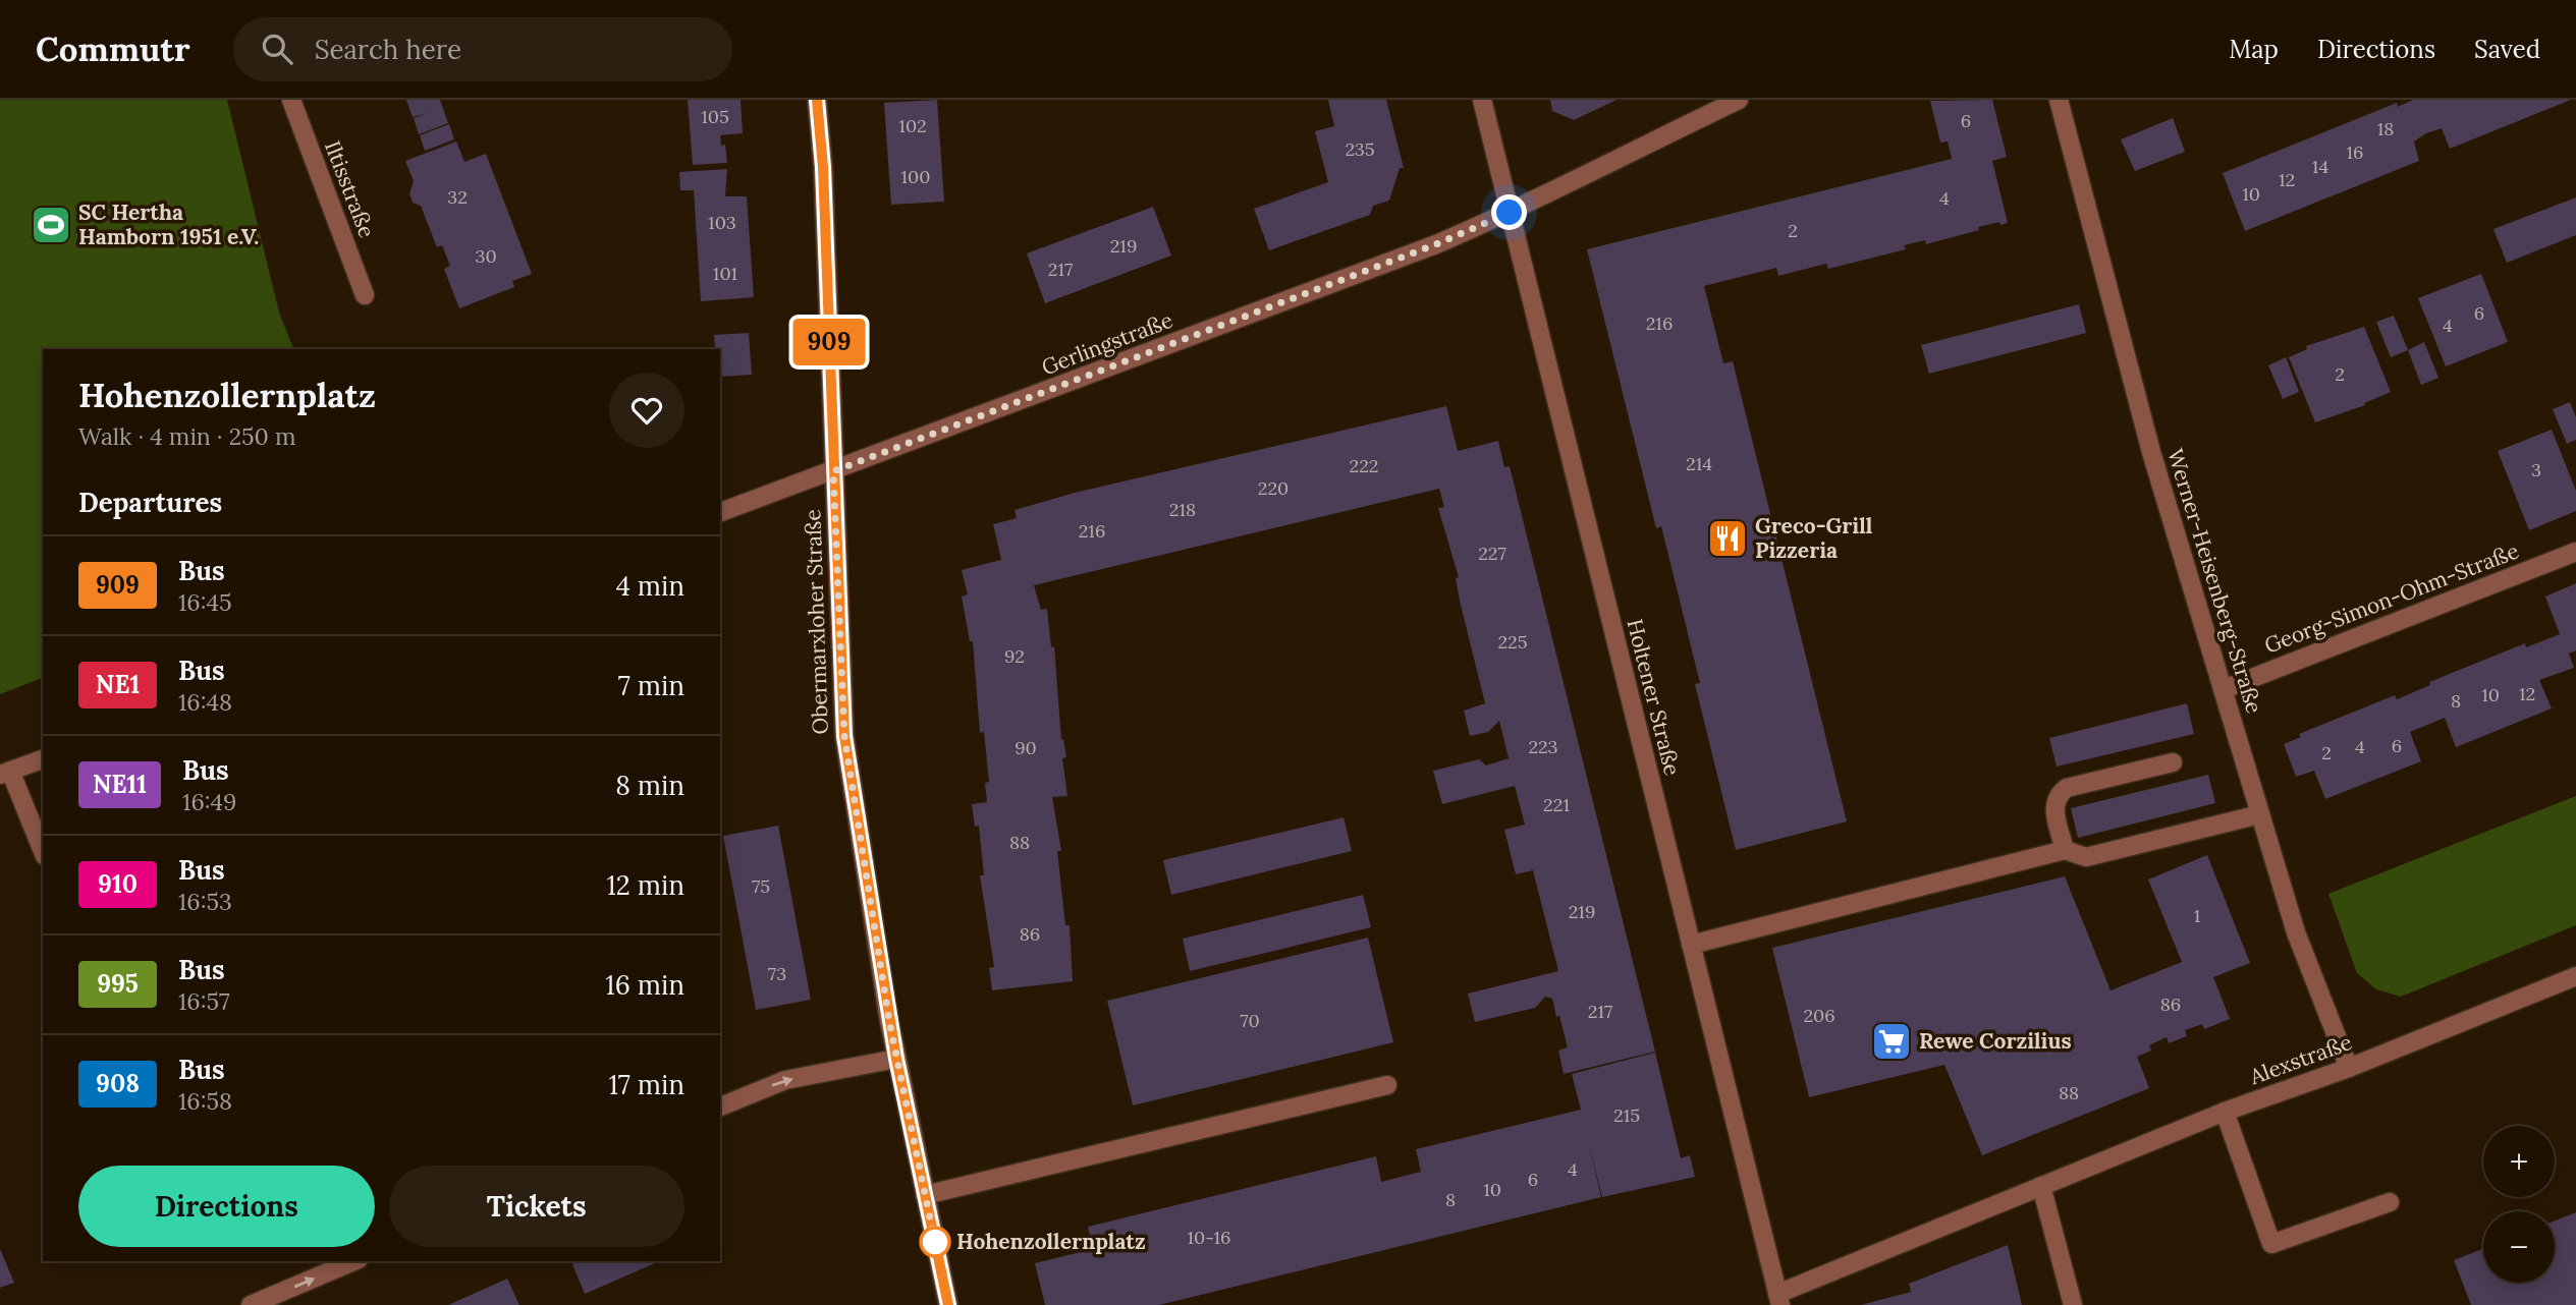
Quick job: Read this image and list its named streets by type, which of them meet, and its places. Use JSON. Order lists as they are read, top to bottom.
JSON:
{
  "streets": {
    "street": [
      "Iltisstraße",
      "Gerlingstraße",
      "Werner-Heisenberg-Straße",
      "Georg-Simon-Ohm-Straße",
      "Obermarxloher Straße",
      "Holtener Straße",
      "Alexstraße"
    ]
  },
  "crossings": [
    ["Gerlingstraße", "Obermarxloher Straße"],
    ["Gerlingstraße", "Holtener Straße"],
    ["Werner-Heisenberg-Straße", "Georg-Simon-Ohm-Straße"],
    ["Werner-Heisenberg-Straße", "Alexstraße"],
    ["Holtener Straße", "Alexstraße"]
  ],
  "places": {
    "sports": ["SC Hertha Hamborn 1951 e.V."],
    "restaurant": ["Greco-Grill Pizzeria"],
    "supermarket": ["Rewe Corzilius"],
    "other": ["Hohenzollernplatz"]
  },
  "lines": ["bus line 909"],
  "house_numbers": [
    "105",
    "6",
    "102",
    "18",
    "235",
    "16",
    "14",
    "100",
    "12",
    "10",
    "32",
    "4",
    "103",
    "2",
    "219",
    "30",
    "217",
    "101",
    "6",
    "216",
    "4",
    "2",
    "214",
    "222",
    "3",
    "220",
    "218",
    "216",
    "227",
    "225",
    "92",
    "12",
    "10",
    "8",
    "6",
    "223",
    "4",
    "90",
    "2",
    "221",
    "88",
    "75",
    "219",
    "1",
    "86",
    "73",
    "86",
    "217",
    "206",
    "70",
    "88",
    "215",
    "4",
    "6",
    "10",
    "8",
    "10-16"
  ],
  "page": {
    "header": "Commutr",
    "search": "Search here",
    "nav": ["Map", "Directions", "Saved"],
    "on_map": "909",
    "heading": [
      ["Hohenzollernplatz", "Walk · 4 min · 250 m"],
      "Departures"
    ],
    "list": [
      {
        "mark": "909",
        "name": "Bus",
        "note": "16:45",
        "value": "4 min"
      },
      {
        "mark": "NE1",
        "name": "Bus",
        "note": "16:48",
        "value": "7 min"
      },
      {
        "mark": "NE11",
        "name": "Bus",
        "note": "16:49",
        "value": "8 min"
      },
      {
        "mark": "910",
        "name": "Bus",
        "note": "16:53",
        "value": "12 min"
      },
      {
        "mark": "995",
        "name": "Bus",
        "note": "16:57",
        "value": "16 min"
      },
      {
        "mark": "908",
        "name": "Bus",
        "note": "16:58",
        "value": "17 min"
      }
    ],
    "map_buttons": ["+", "−"],
    "buttons": ["Directions", "Tickets"]
  }
}
